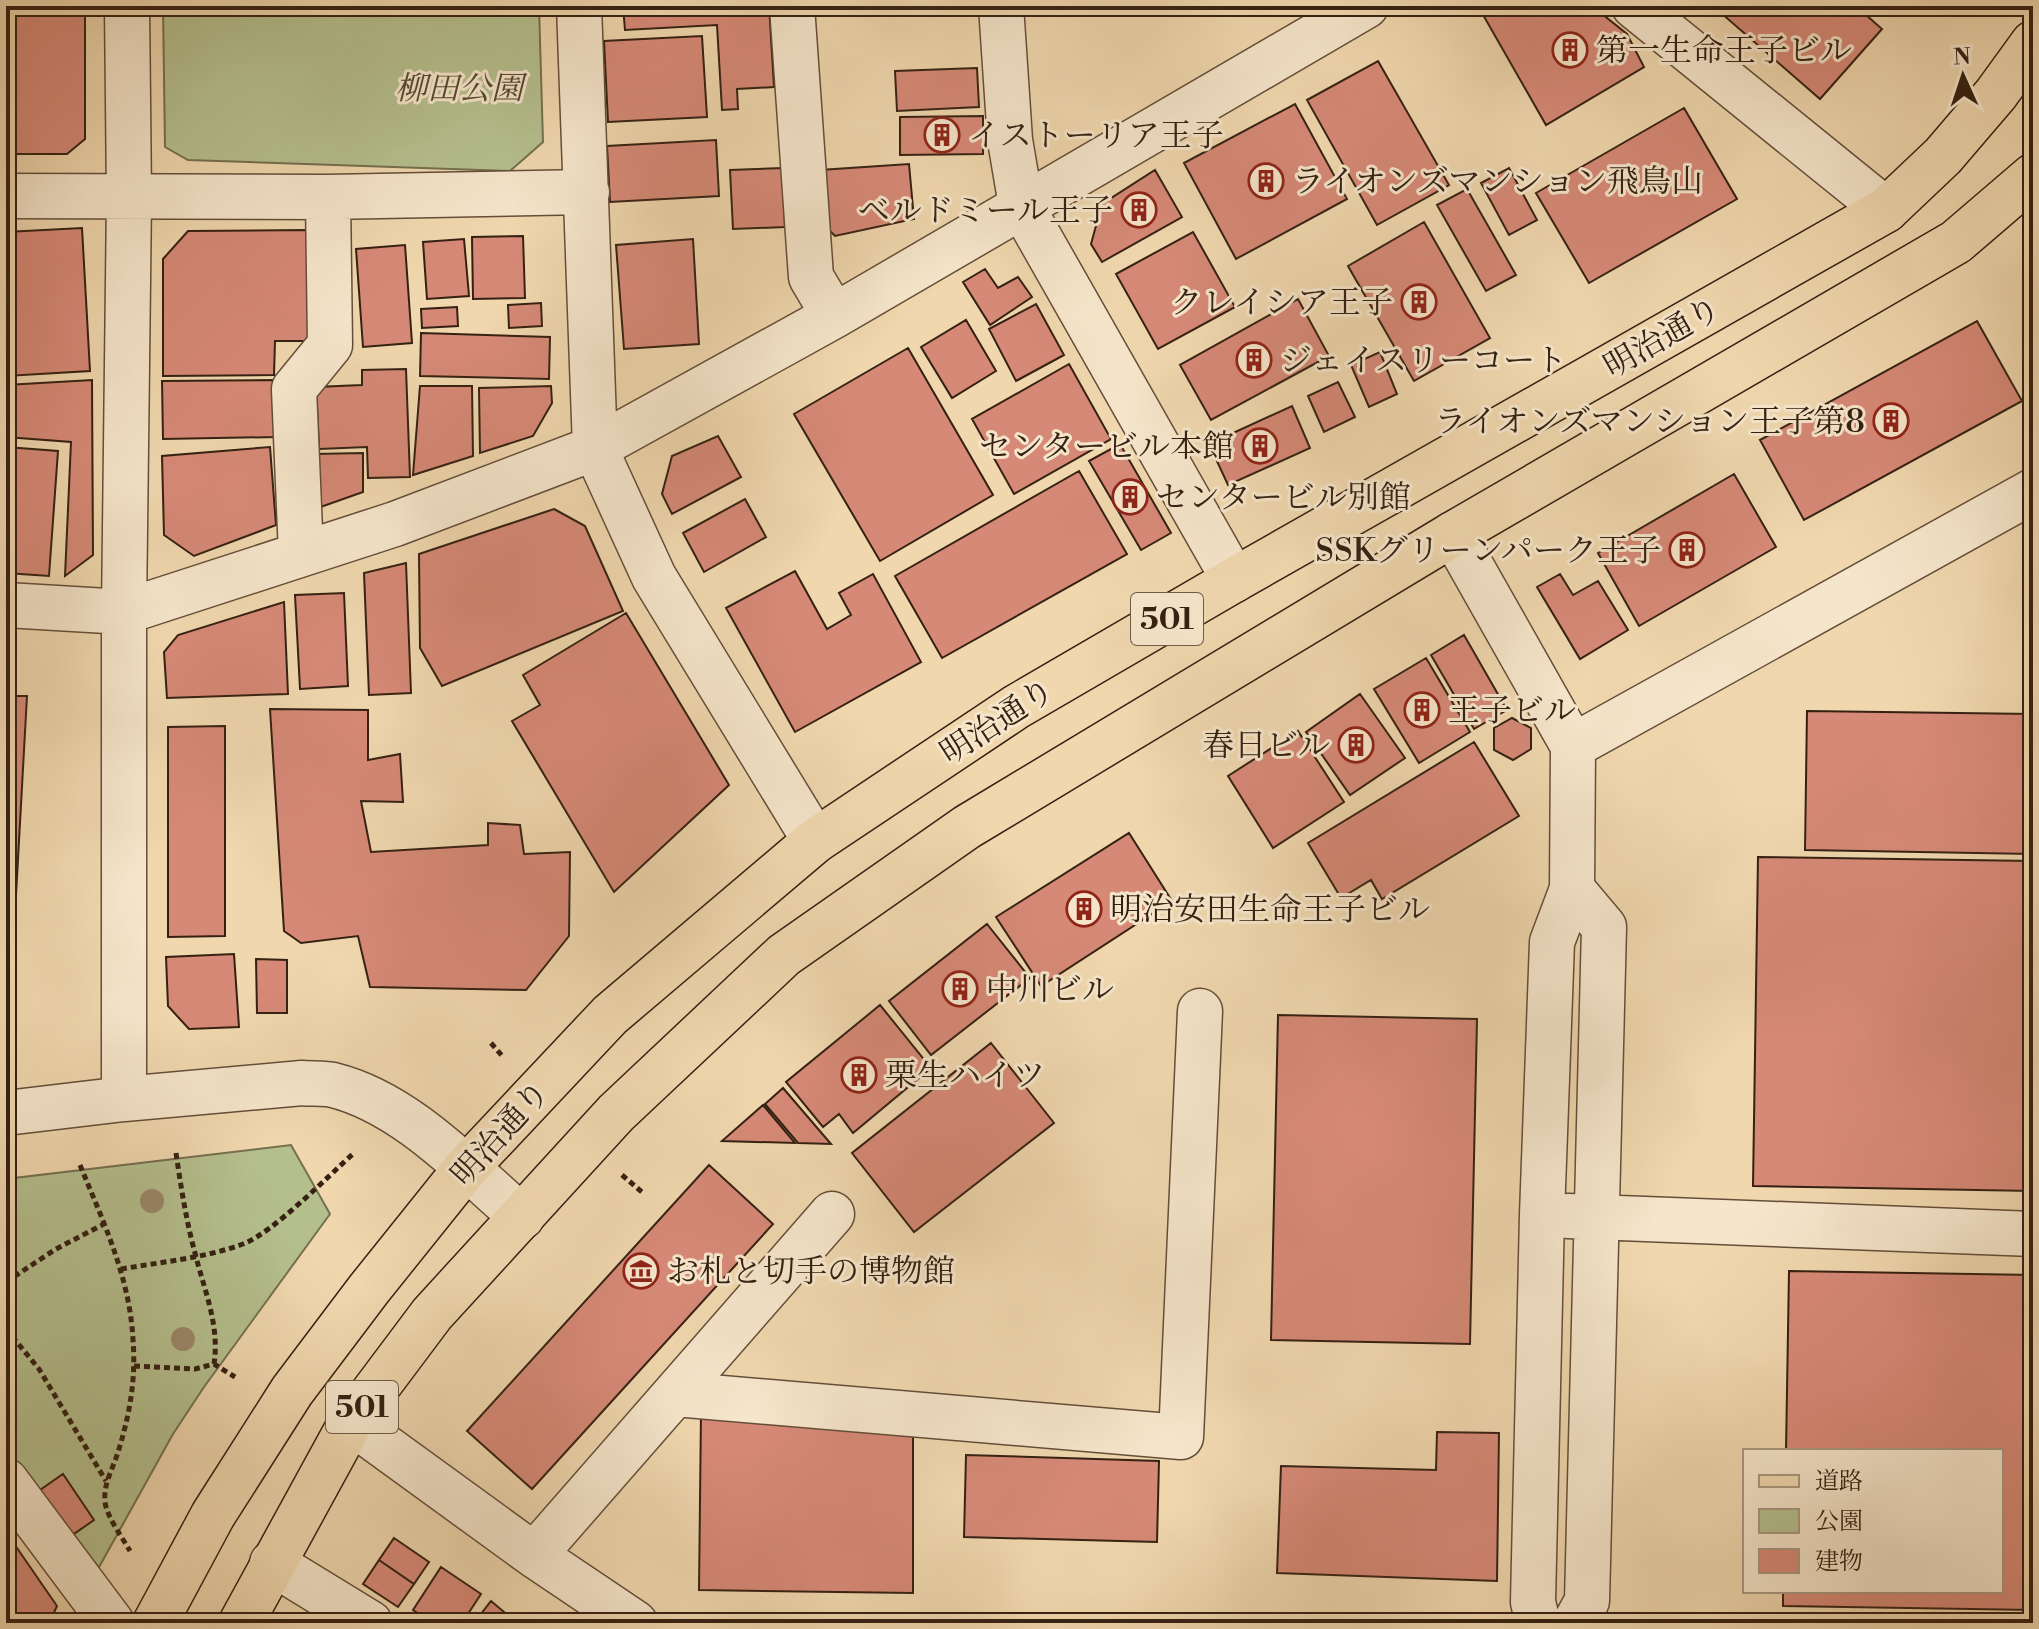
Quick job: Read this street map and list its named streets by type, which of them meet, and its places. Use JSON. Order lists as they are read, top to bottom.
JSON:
{
  "streets": {
    "main road": ["明治通り", "501"]
  },
  "parks": ["柳田公園"],
  "places": {
    "building": [
      "第一生命王子ビル",
      "イストーリア王子",
      "ライオンズマンション飛鳥山",
      "ベルドミール王子",
      "クレイシア王子",
      "ジェイスリーコート",
      "ライオンズマンション王子第8",
      "センタービル本館",
      "センタービル別館",
      "SSKグリーンパーク王子",
      "王子ビル",
      "春日ビル",
      "明治安田生命王子ビル",
      "中川ビル",
      "栗生ハイツ"
    ],
    "museum": ["お札と切手の博物館"]
  },
  "legend": ["道路", "公園", "建物"],
  "north": "top"
}
